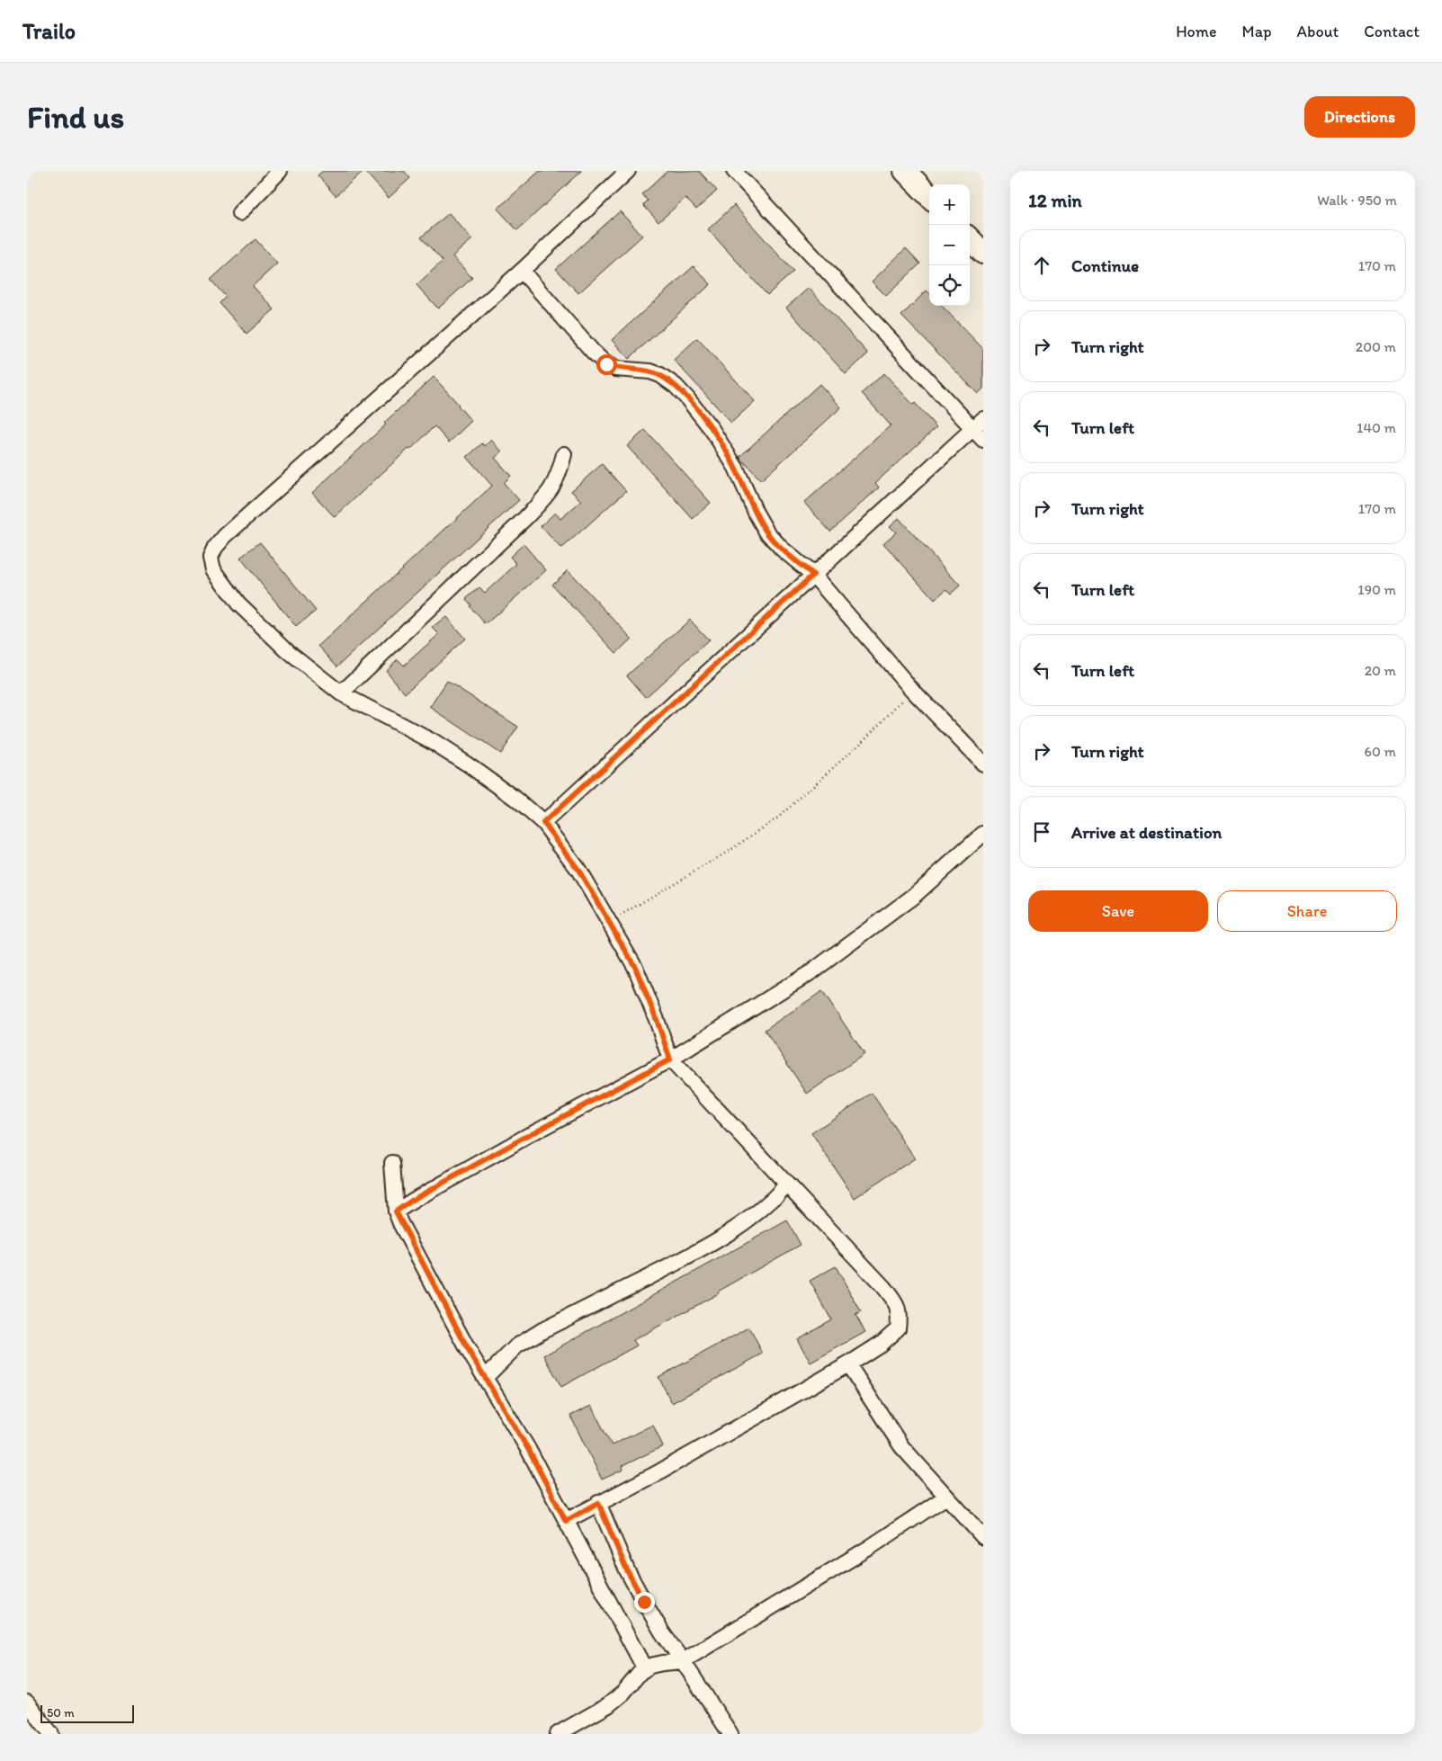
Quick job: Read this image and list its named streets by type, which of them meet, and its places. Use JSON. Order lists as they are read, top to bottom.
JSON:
{
  "scale_bar": "50 m",
  "page": {
    "header": "Trailo",
    "nav": [
      "Home",
      "Map",
      "About",
      "Contact"
    ],
    "buttons": [
      "Directions",
      ["Save", "Share"]
    ],
    "title": "Find us",
    "heading": ["12 min", "Walk · 950 m"],
    "map_buttons": ["+", "−"],
    "list": [
      ["Continue", "170 m"],
      ["Turn right", "200 m"],
      ["Turn left", "140 m"],
      ["Turn right", "170 m"],
      ["Turn left", "190 m"],
      ["Turn left", "20 m"],
      ["Turn right", "60 m"],
      "Arrive at destination"
    ],
    "scale": "50 m"
  }
}
